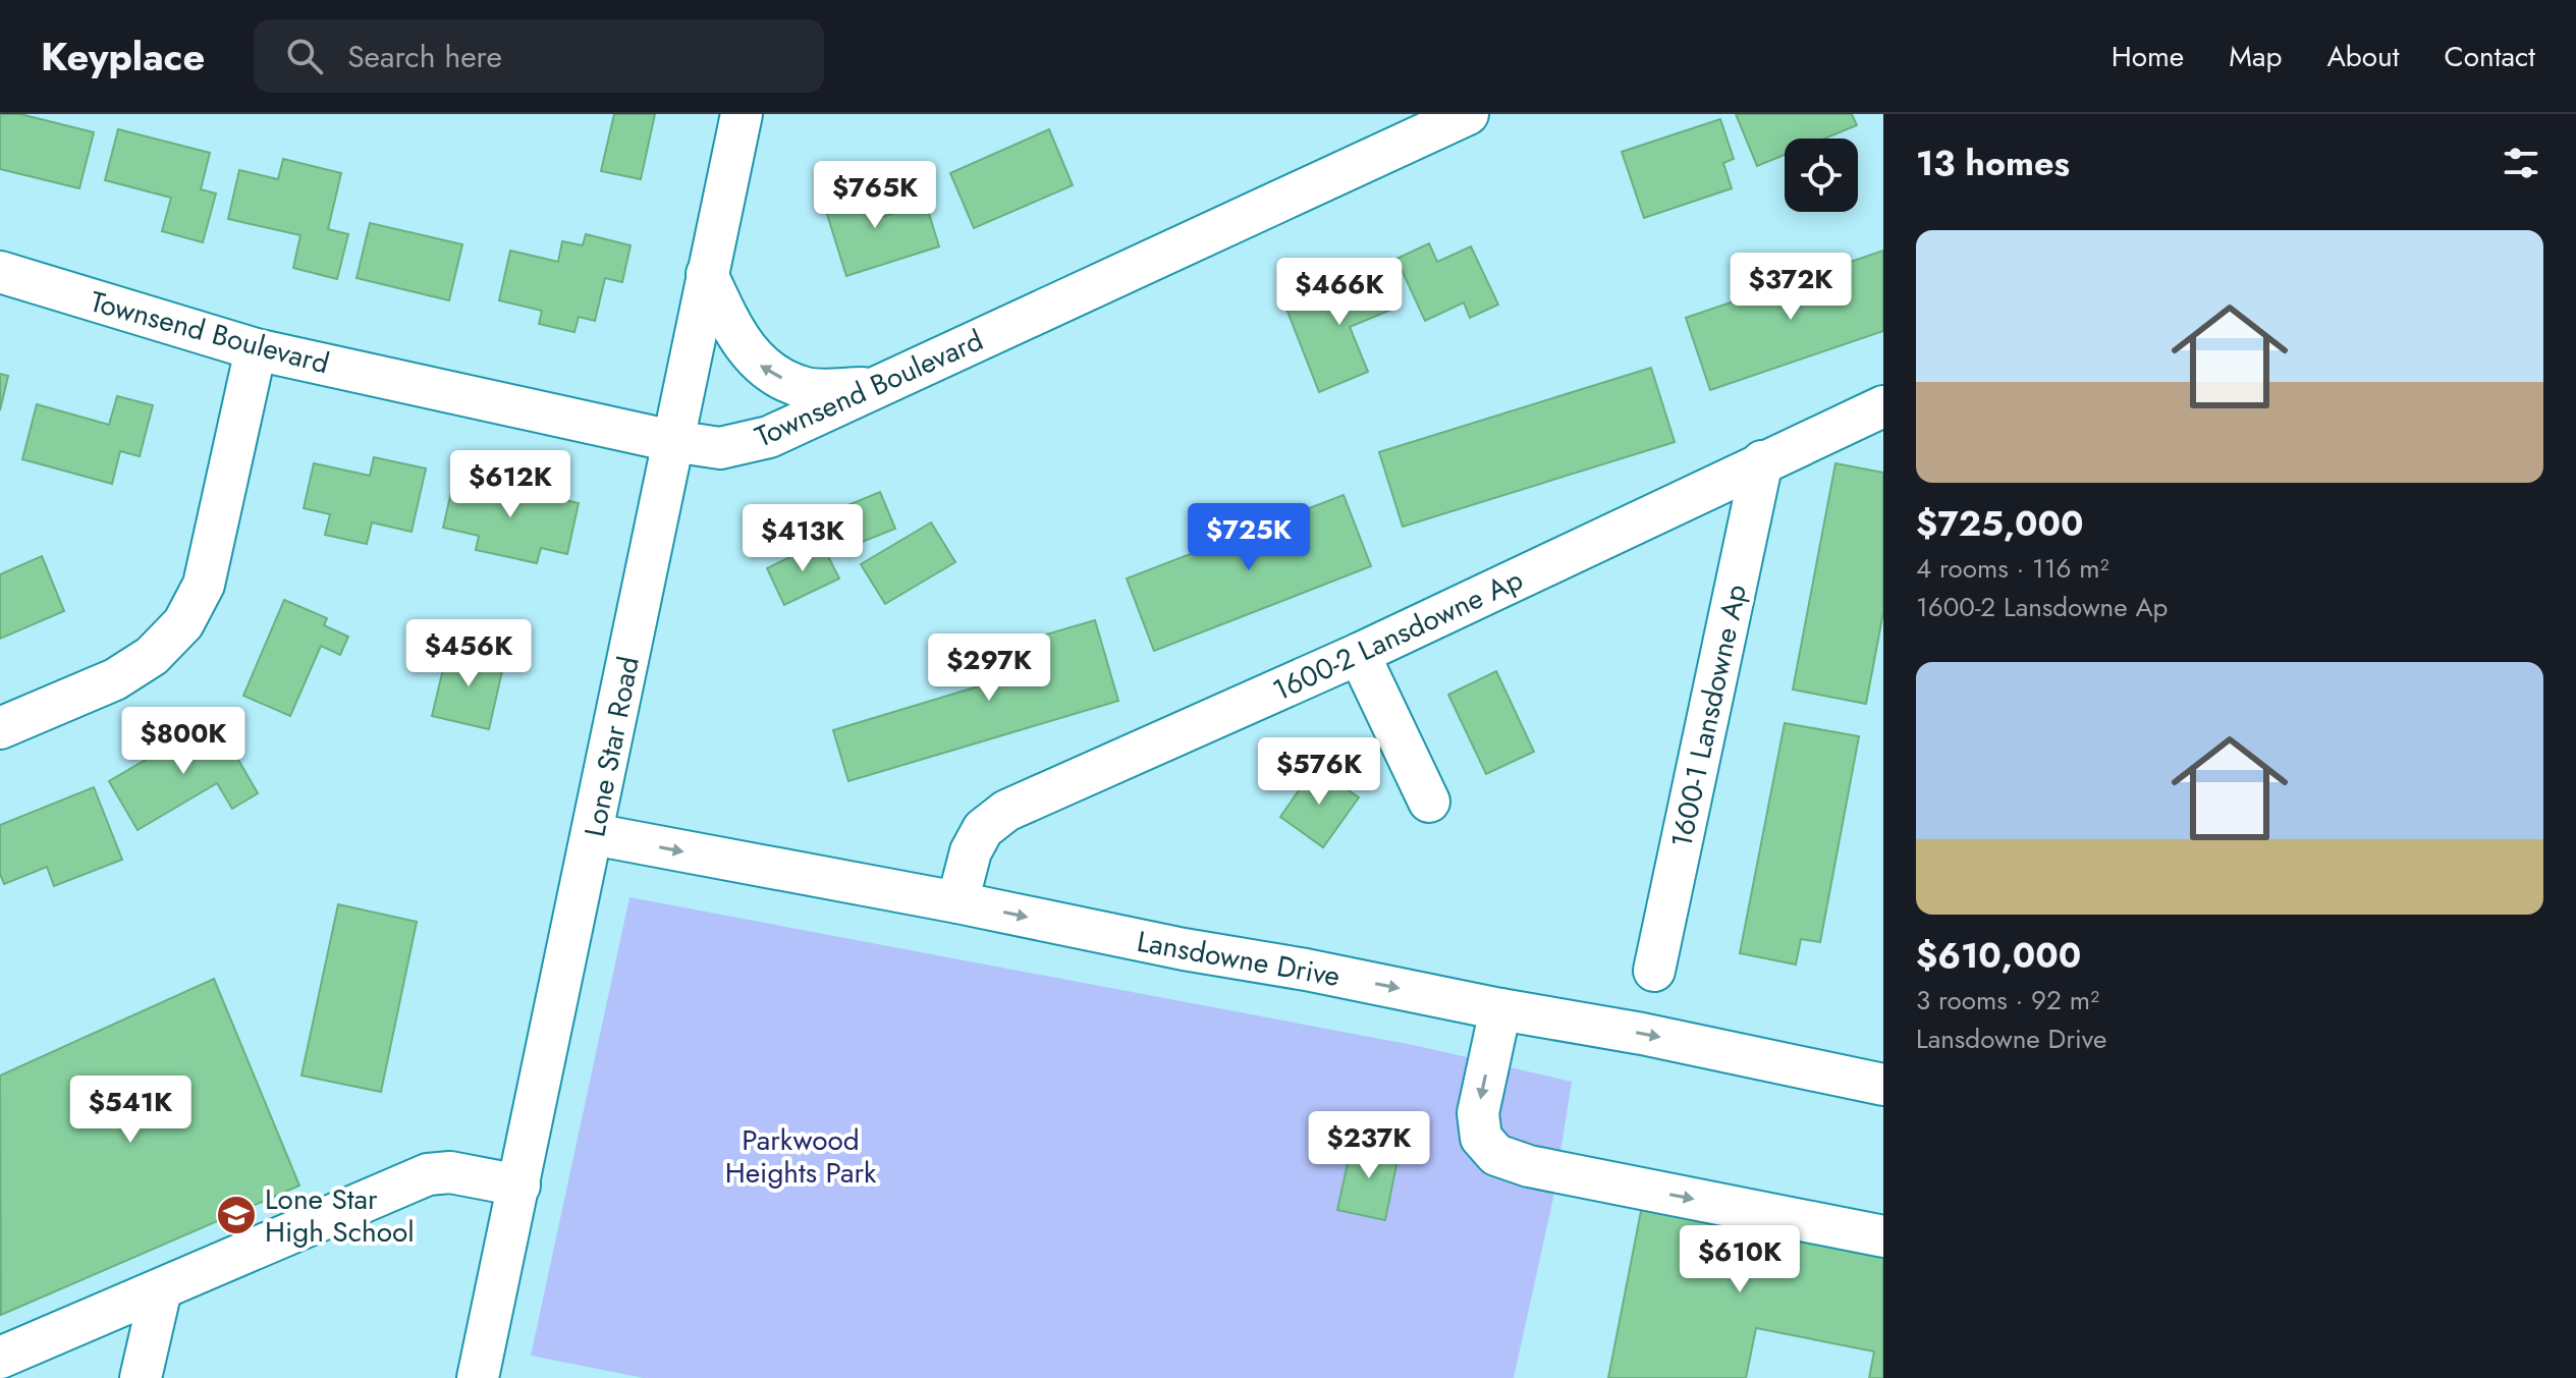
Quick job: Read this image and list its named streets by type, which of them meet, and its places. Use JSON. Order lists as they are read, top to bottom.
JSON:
{
  "streets": {
    "street": [
      "Townsend Boulevard",
      "1600-2 Lansdowne Ap",
      "1600-1 Lansdowne Ap",
      "Lone Star Road",
      "Lansdowne Drive"
    ]
  },
  "crossings": [
    ["Townsend Boulevard", "Lone Star Road"],
    ["1600-2 Lansdowne Ap", "1600-1 Lansdowne Ap"],
    ["1600-2 Lansdowne Ap", "Lansdowne Drive"],
    ["Lone Star Road", "Lansdowne Drive"]
  ],
  "one_way": ["Lansdowne Drive"],
  "parks": ["Parkwood Heights Park"],
  "places": {
    "school or university": ["Lone Star High School"]
  },
  "page": {
    "header": "Keyplace",
    "search": "Search here",
    "nav": [
      "Home",
      "Map",
      "About",
      "Contact"
    ],
    "heading": "13 homes",
    "price": [
      "$765K",
      "$372K",
      "$466K",
      "$612K",
      "$725K",
      "$413K",
      "$456K",
      "$297K",
      "$800K",
      "$576K",
      "$541K",
      "$237K",
      "$610K"
    ],
    "list": [
      {
        "name": "$725,000",
        "note": "4 rooms · 116 m² · 1600-2 Lansdowne Ap"
      },
      {
        "name": "$610,000",
        "note": "3 rooms · 92 m² · Lansdowne Drive"
      }
    ]
  }
}
